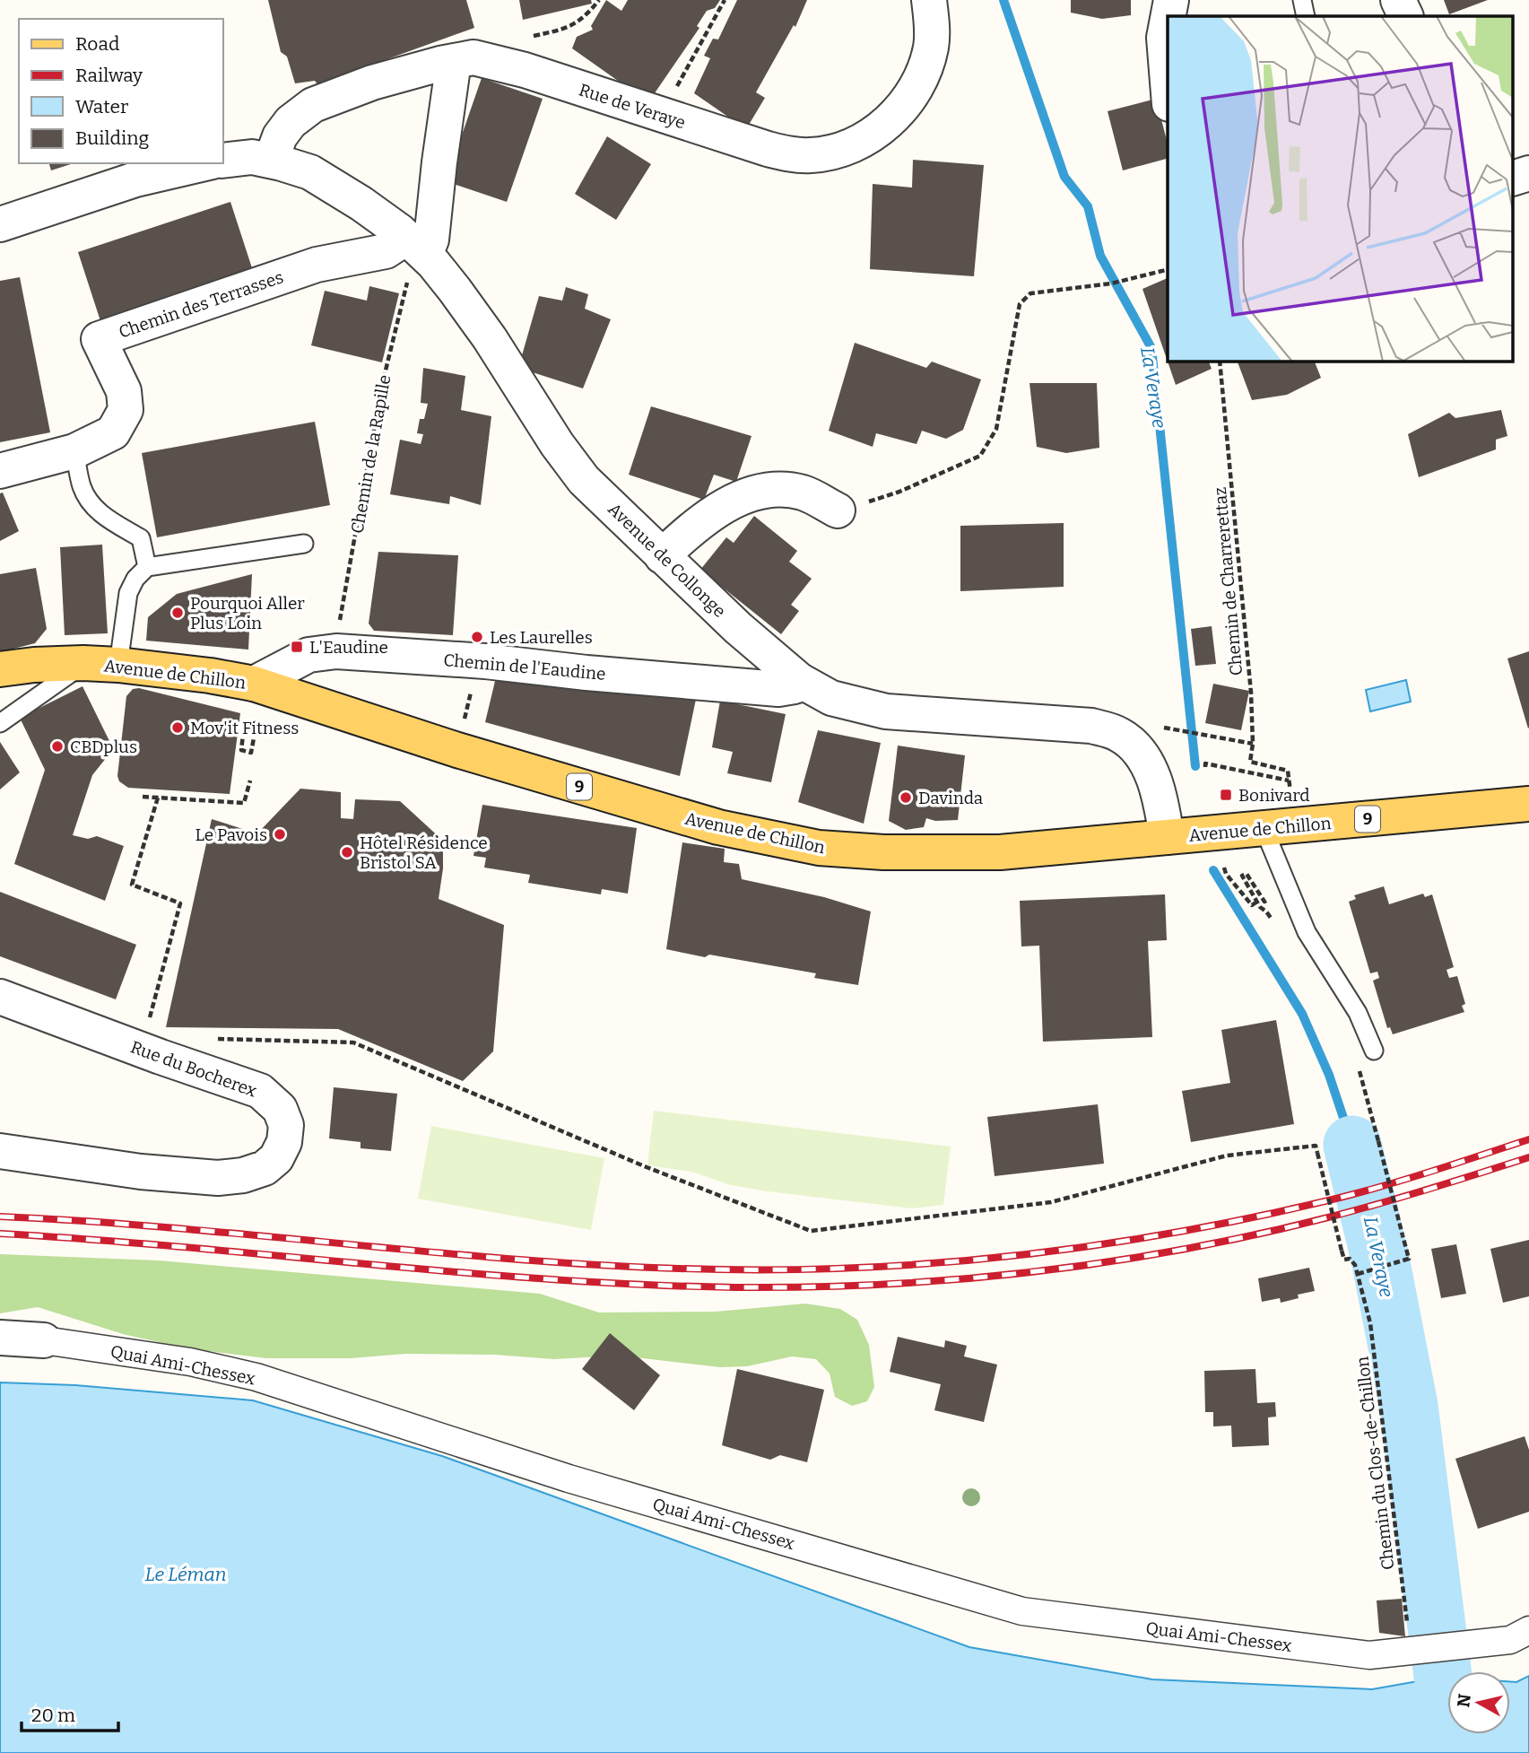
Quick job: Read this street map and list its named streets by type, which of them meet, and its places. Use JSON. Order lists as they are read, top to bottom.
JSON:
{
  "streets": {
    "main road": ["Avenue de Chillon", "9"],
    "street": [
      "Rue de Veraye",
      "Chemin des Terrasses",
      "Avenue de Collonge",
      "Chemin de l'Eaudine",
      "Rue du Bocherex",
      "Quai Ami-Chessex"
    ],
    "path": ["Chemin de la Rapille", "Chemin de Charrerettaz", "Chemin du Clos-de-Chillon"]
  },
  "crossings": [
    ["Rue de Veraye", "Avenue de Collonge"],
    ["Chemin des Terrasses", "Avenue de Collonge"],
    ["Avenue de Collonge", "Chemin de l'Eaudine"],
    ["Avenue de Collonge", "Avenue de Chillon"],
    ["Chemin de l'Eaudine", "Avenue de Chillon"],
    ["Quai Ami-Chessex", "Chemin du Clos-de-Chillon"]
  ],
  "water": ["La Veraye", "Le Léman"],
  "places": {
    "other": [
      "Pourquoi Aller Plus Loin",
      "Les Laurelles",
      "Mov'it Fitness",
      "CBDplus",
      "Davinda",
      "Le Pavois",
      "Hôtel Résidence Bristol SA"
    ],
    "transit": ["L'Eaudine", "Bonivard"]
  },
  "legend": [
    "Road",
    "Railway",
    "Water",
    "Building"
  ],
  "scale_bar": "20 m",
  "north": "left"
}
